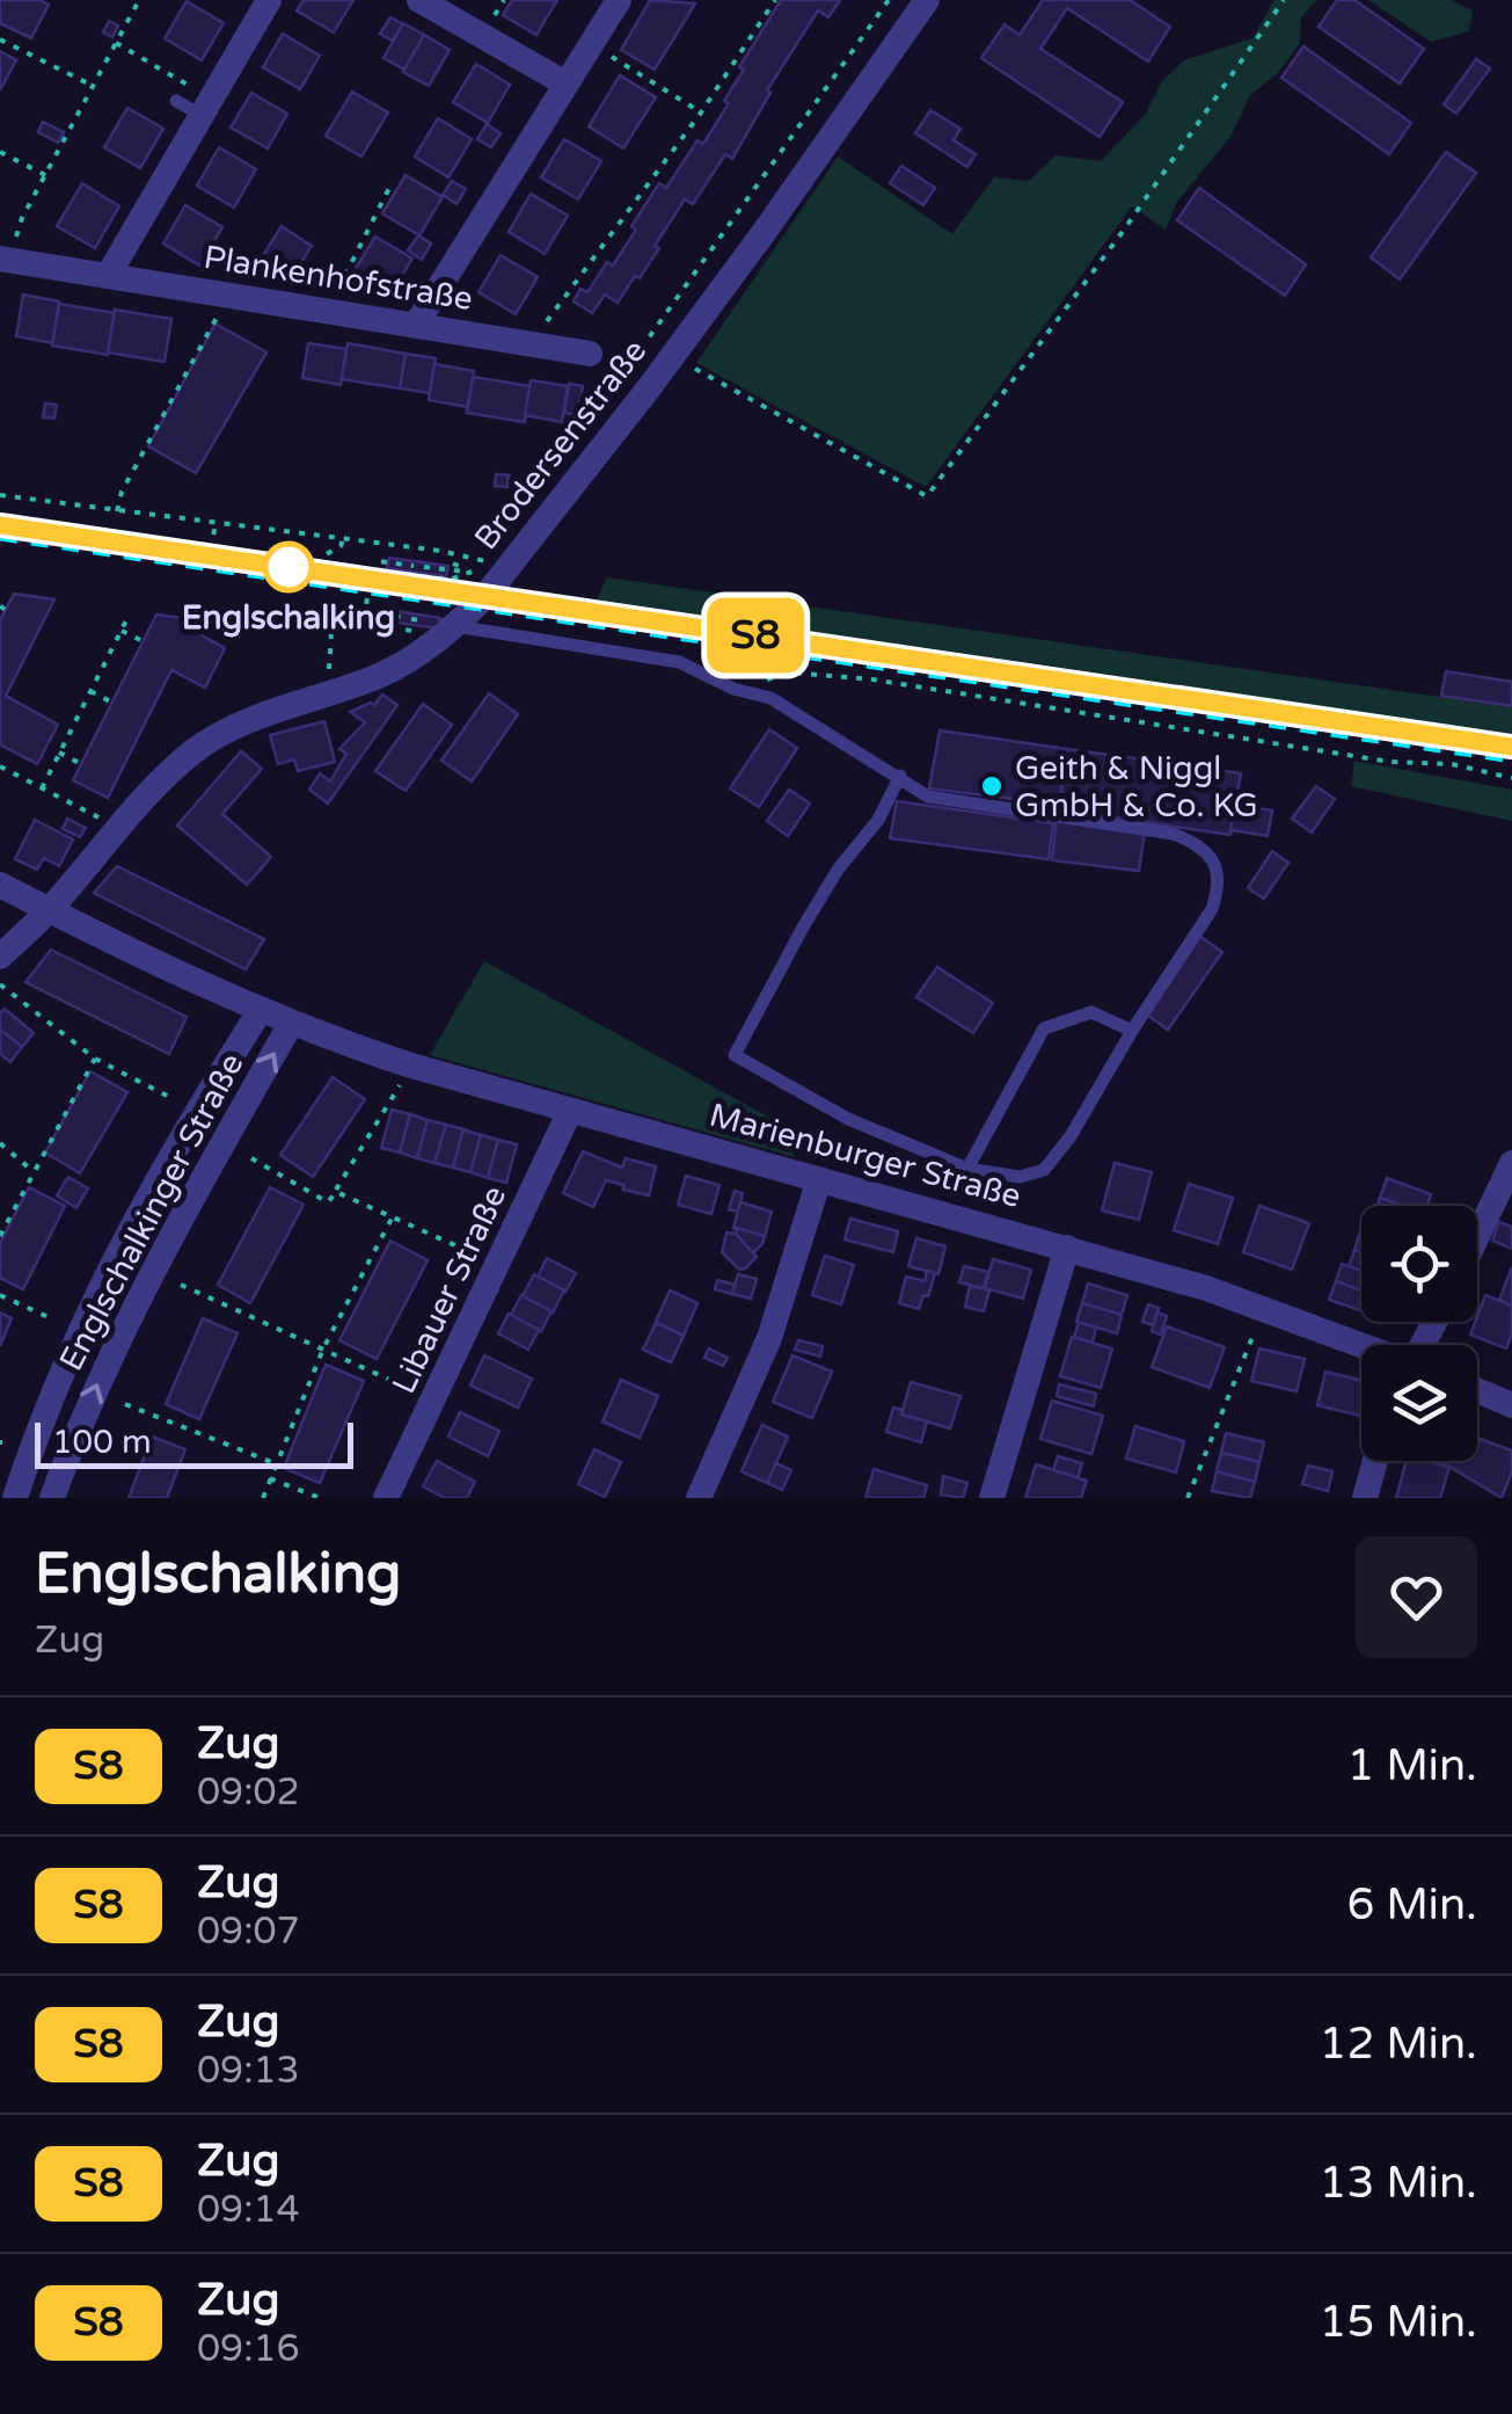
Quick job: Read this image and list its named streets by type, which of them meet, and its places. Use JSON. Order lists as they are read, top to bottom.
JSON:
{
  "streets": {
    "street": [
      "Plankenhofstraße",
      "Brodersenstraße",
      "Marienburger Straße",
      "Englschalkinger Straße",
      "Libauer Straße"
    ]
  },
  "crossings": [
    ["Brodersenstraße", "Marienburger Straße"],
    ["Marienburger Straße", "Englschalkinger Straße"],
    ["Marienburger Straße", "Libauer Straße"]
  ],
  "places": ["Englschalking", "Geith & Niggl GmbH & Co. KG"],
  "scale_bar": "100 m",
  "page": {
    "on_map": "S8",
    "scale": "100 m",
    "heading": ["Englschalking", "Zug"],
    "list": [
      {
        "mark": "S8",
        "name": "Zug",
        "note": "09:02",
        "value": "1 Min."
      },
      {
        "mark": "S8",
        "name": "Zug",
        "note": "09:07",
        "value": "6 Min."
      },
      {
        "mark": "S8",
        "name": "Zug",
        "note": "09:13",
        "value": "12 Min."
      },
      {
        "mark": "S8",
        "name": "Zug",
        "note": "09:14",
        "value": "13 Min."
      },
      {
        "mark": "S8",
        "name": "Zug",
        "note": "09:16",
        "value": "15 Min."
      }
    ]
  }
}
